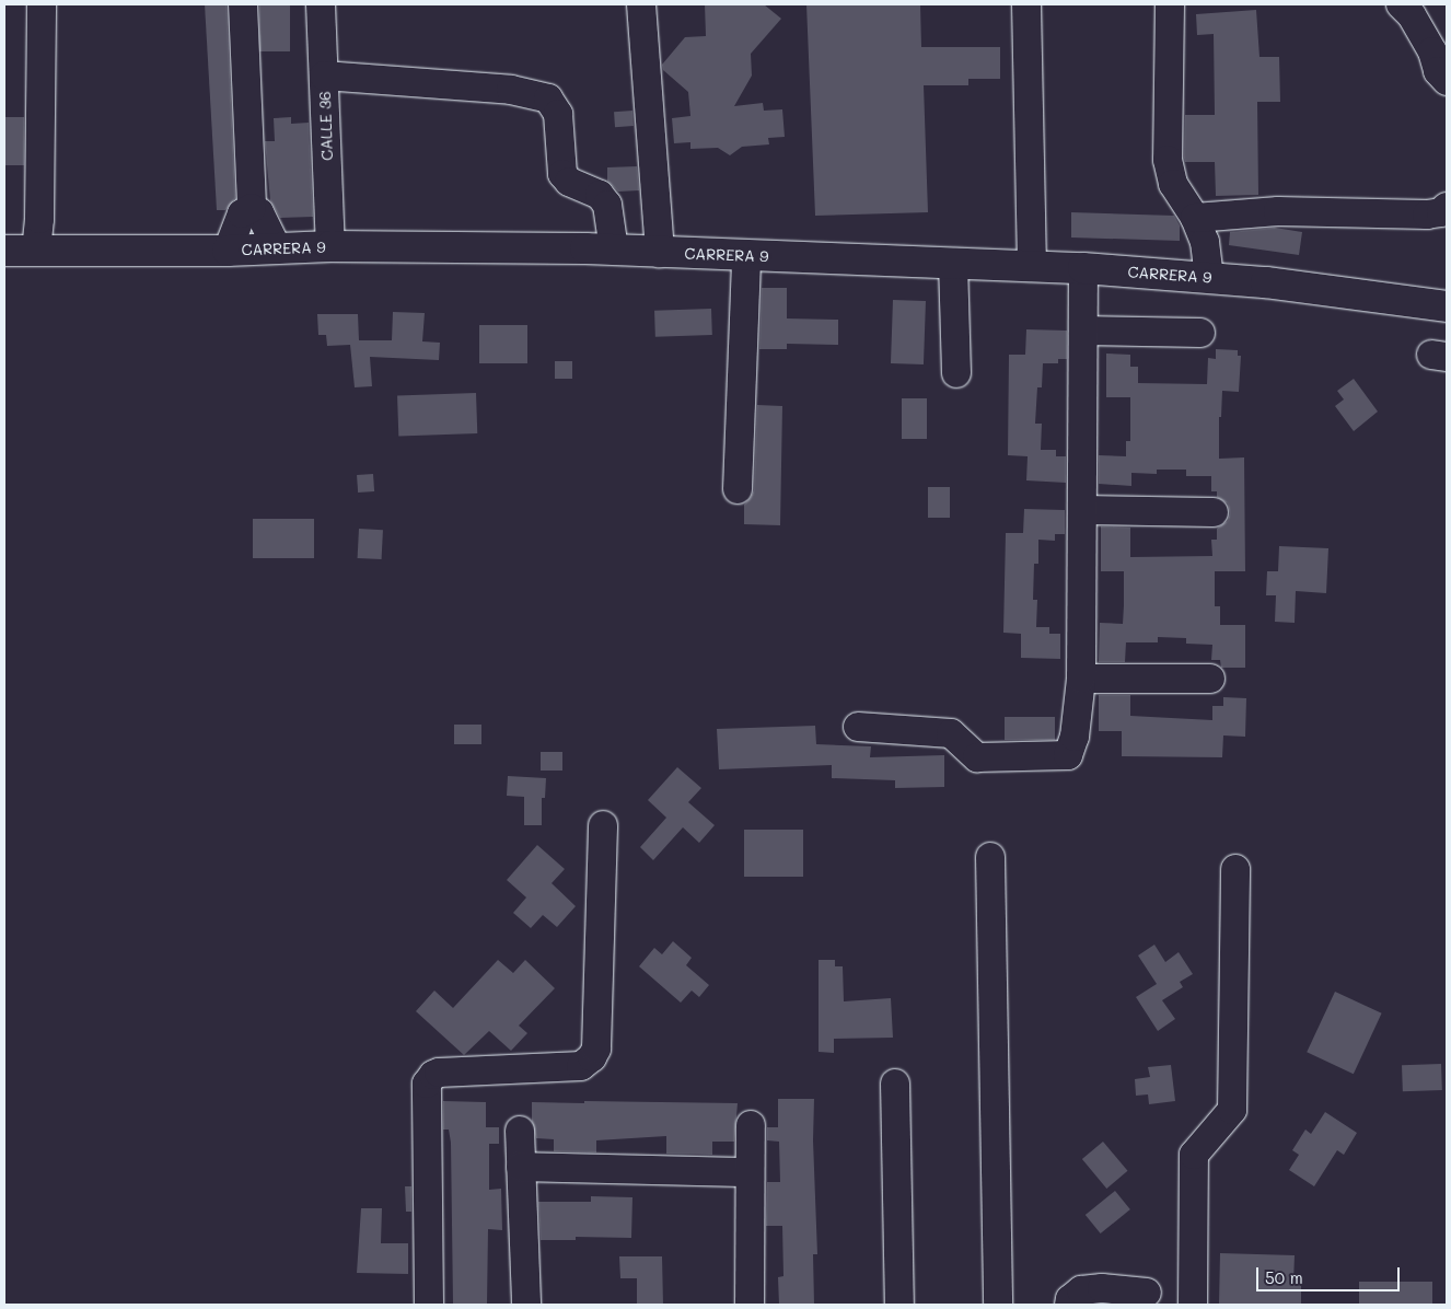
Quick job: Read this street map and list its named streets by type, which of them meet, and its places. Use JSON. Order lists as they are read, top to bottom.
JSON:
{
  "streets": {
    "main road": ["CARRERA 9"],
    "street": ["CALLE 36"]
  },
  "crossings": [
    ["CALLE 36", "CARRERA 9"]
  ],
  "scale_bar": "50 m"
}
